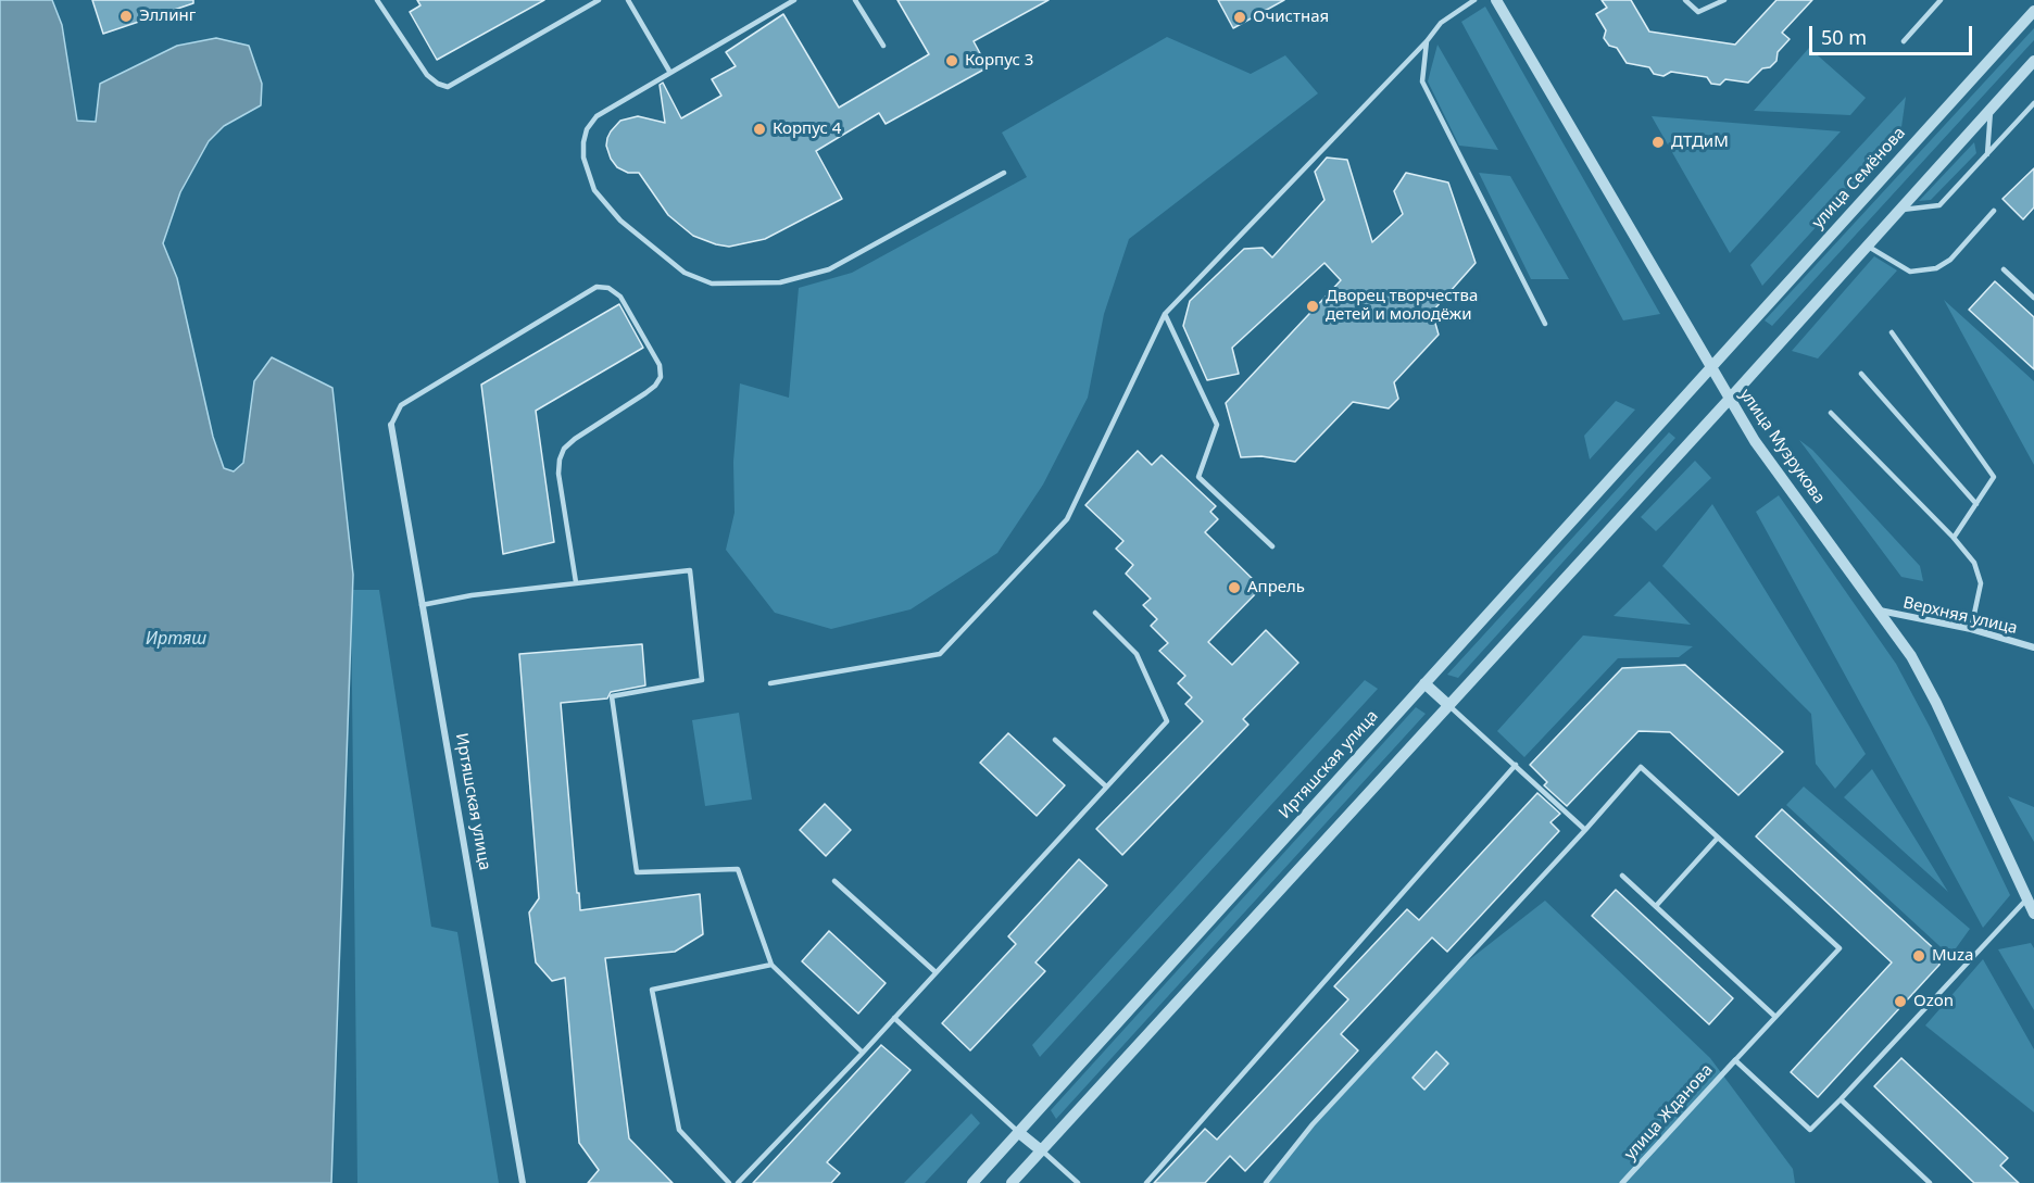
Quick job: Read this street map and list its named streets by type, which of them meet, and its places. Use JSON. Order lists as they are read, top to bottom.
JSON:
{
  "streets": {
    "street": [
      "улица Семёнова",
      "улица Музрукова",
      "Верхняя улица",
      "Иртяшская улица",
      "улица Жданова"
    ]
  },
  "crossings": [
    ["улица Семёнова", "улица Музрукова"],
    ["улица Семёнова", "Иртяшская улица"],
    ["улица Музрукова", "Верхняя улица"],
    ["улица Музрукова", "Иртяшская улица"]
  ],
  "water": ["Иртяш"],
  "places": [
    "Эллинг",
    "Очистная",
    "Корпус 3",
    "Корпус 4",
    "ДТДиМ",
    "Дворец творчества детей и молодёжи",
    "Апрель",
    "Muza",
    "Ozon"
  ],
  "scale_bar": "50 m"
}
